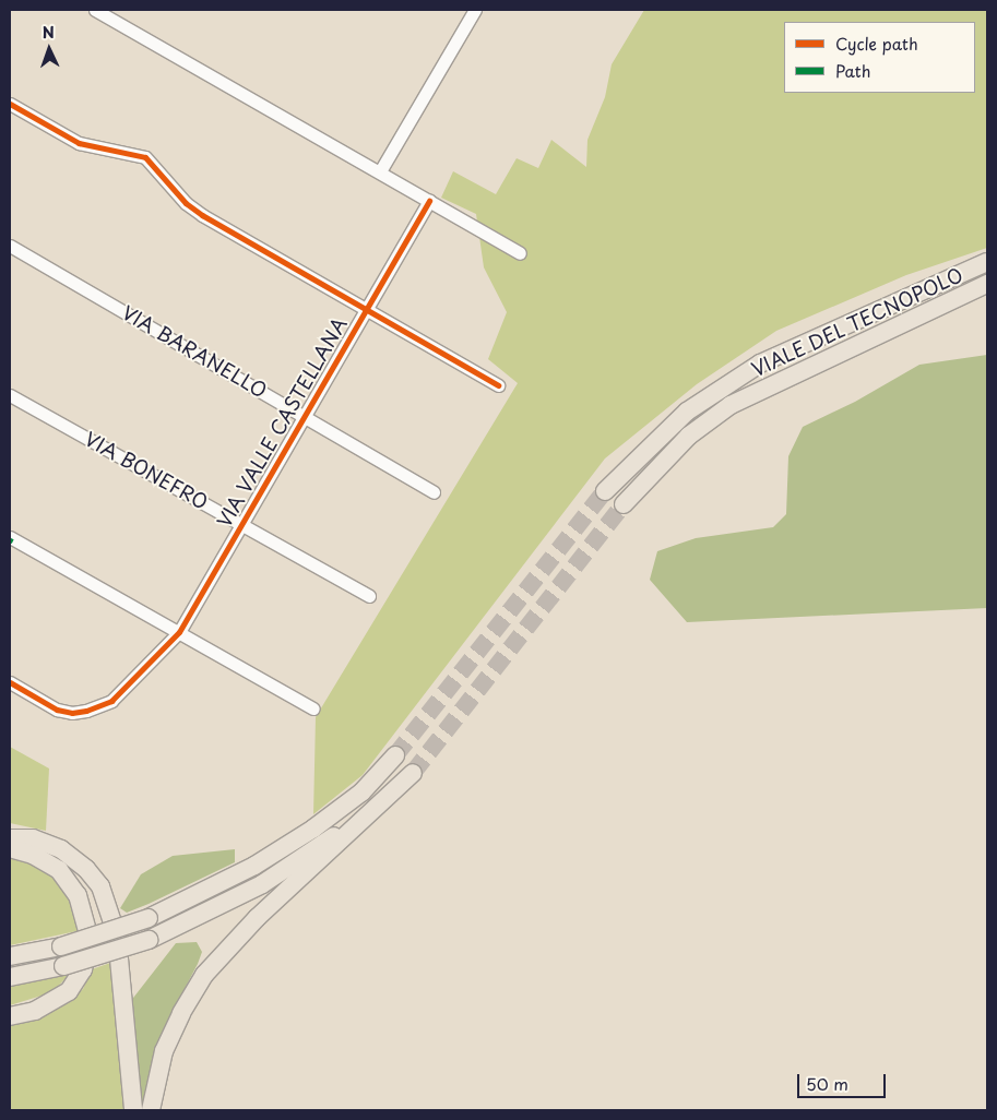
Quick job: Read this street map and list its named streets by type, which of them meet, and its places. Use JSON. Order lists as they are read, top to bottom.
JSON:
{
  "streets": {
    "highway": ["VIALE DEL TECNOPOLO"],
    "street": ["VIA BARANELLO", "VIA VALLE CASTELLANA", "VIA BONEFRO"]
  },
  "crossings": [
    ["VIA BARANELLO", "VIA VALLE CASTELLANA"],
    ["VIA VALLE CASTELLANA", "VIA BONEFRO"]
  ],
  "legend": ["Cycle path", "Path"],
  "scale_bar": "50 m",
  "north": "top"
}
